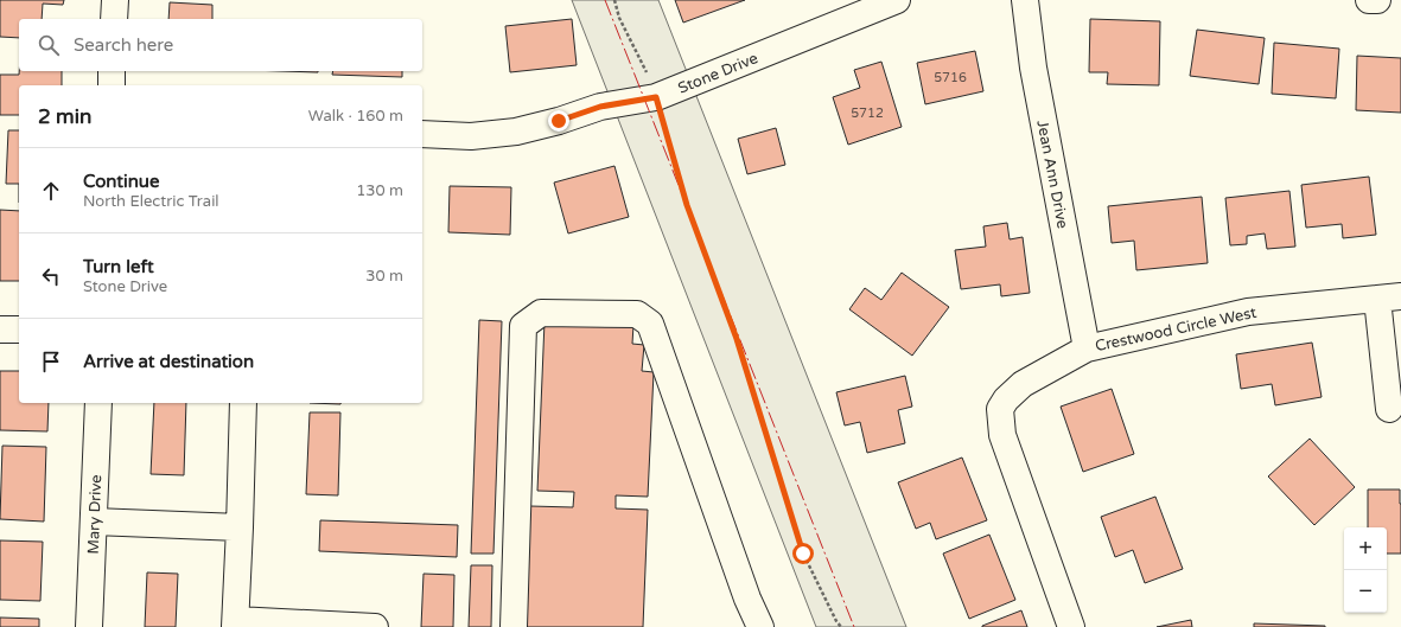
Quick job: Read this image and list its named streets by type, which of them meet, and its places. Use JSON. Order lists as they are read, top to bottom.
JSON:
{
  "streets": {
    "street": [
      "Stone Drive",
      "Jean Ann Drive",
      "Crestwood Circle West",
      "Mary Drive"
    ]
  },
  "crossings": [
    ["Jean Ann Drive", "Crestwood Circle West"]
  ],
  "house_numbers": ["5716", "5712"],
  "page": {
    "search": "Search here",
    "heading": ["2 min", "Walk · 160 m"],
    "list": [
      ["Continue", "North Electric Trail", "130 m"],
      ["Turn left", "Stone Drive", "30 m"],
      "Arrive at destination"
    ],
    "map_buttons": ["+", "−"]
  }
}
